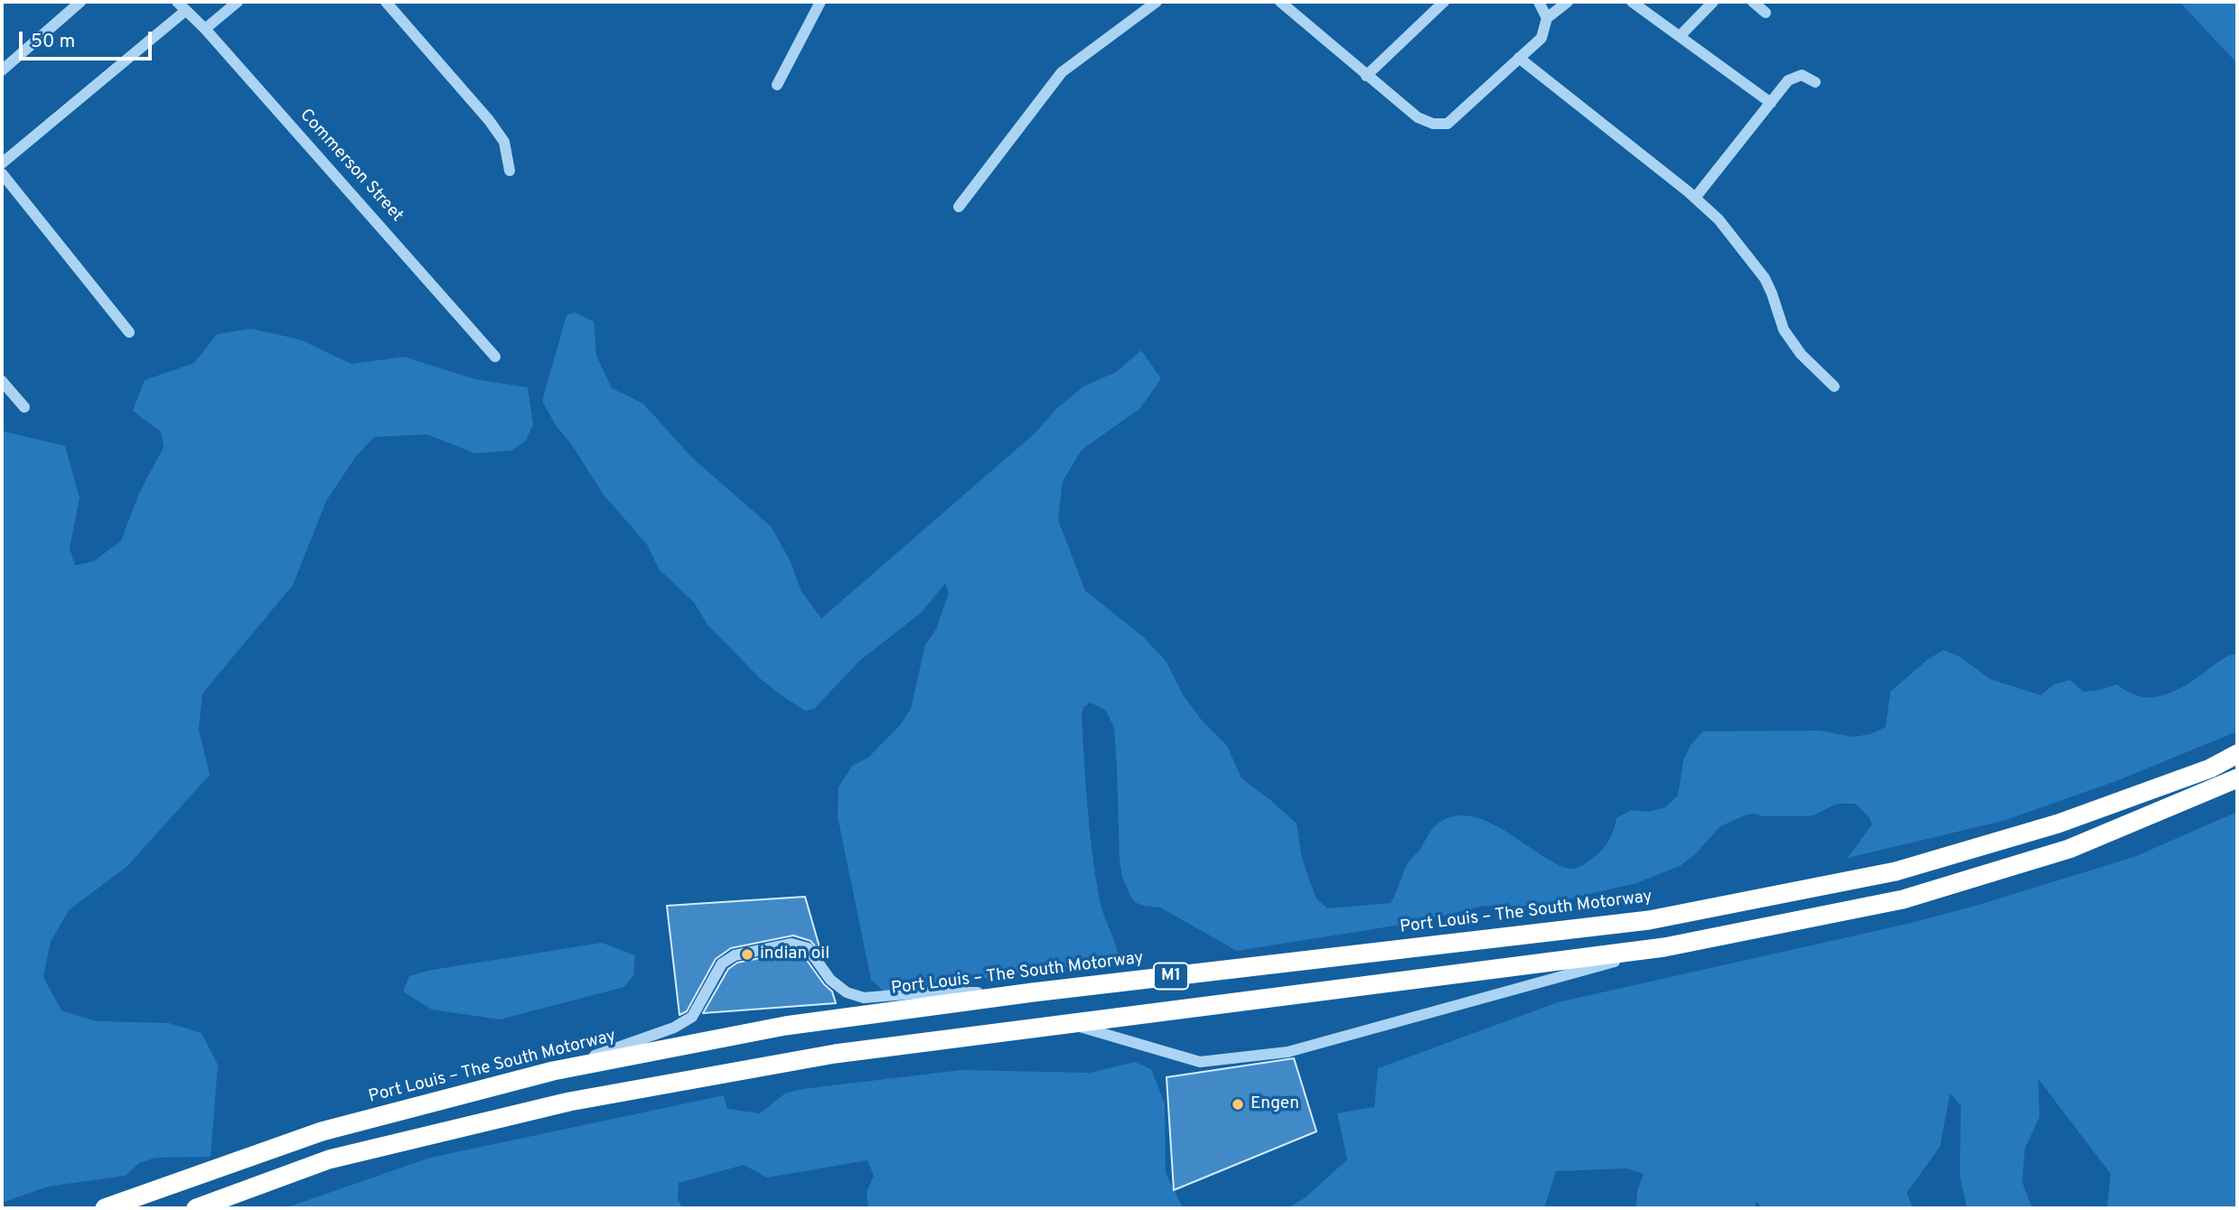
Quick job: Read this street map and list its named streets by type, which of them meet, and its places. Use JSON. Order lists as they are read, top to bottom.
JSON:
{
  "streets": {
    "highway": ["Port Louis – The South Motorway", "M1"],
    "street": ["Commerson Street"]
  },
  "places": ["indian oil", "Engen"],
  "scale_bar": "50 m"
}
